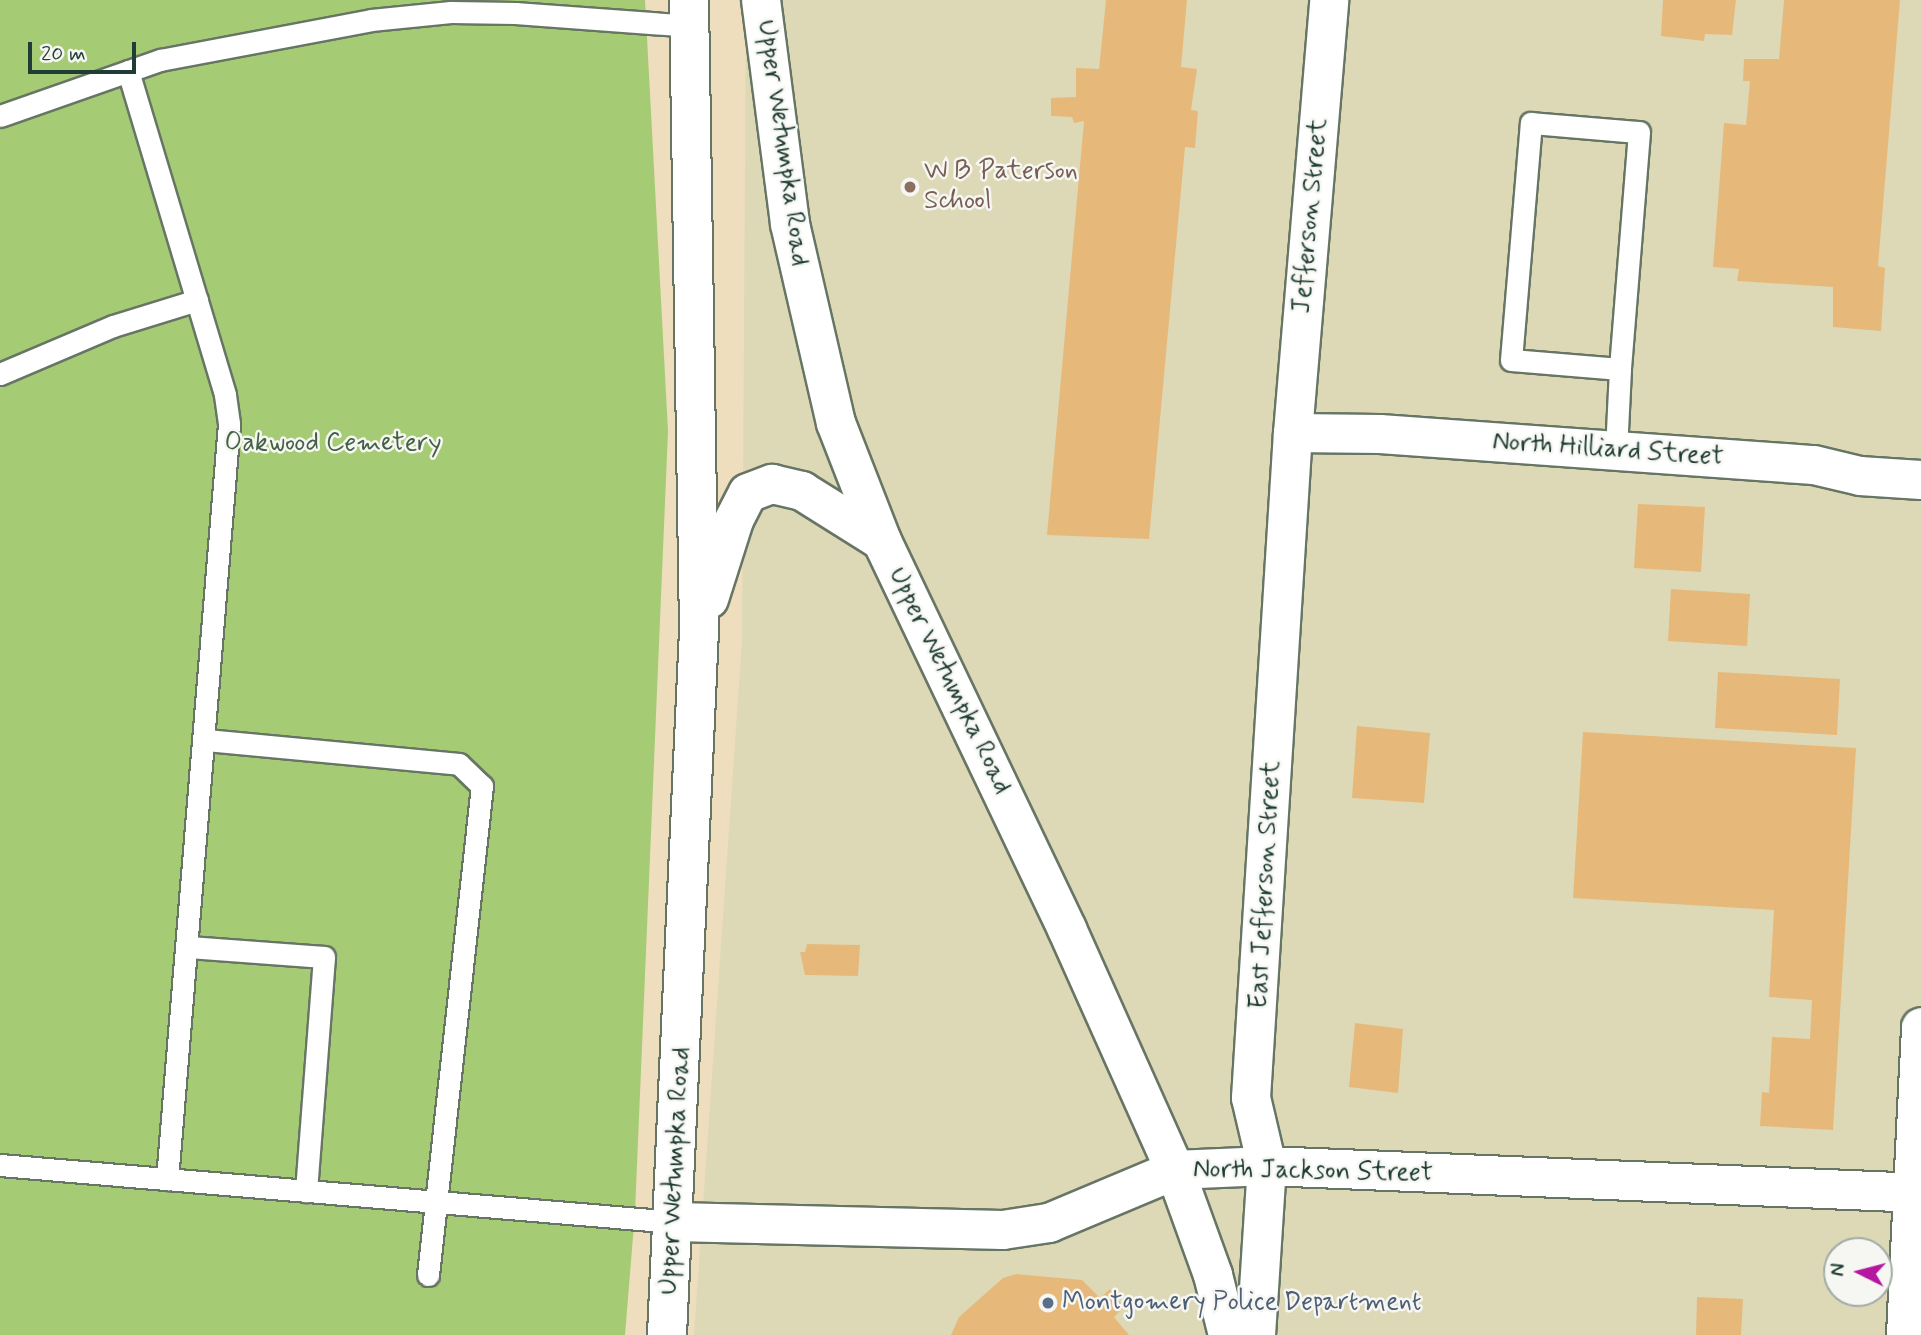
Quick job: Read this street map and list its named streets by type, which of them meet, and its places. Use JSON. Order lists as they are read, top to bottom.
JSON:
{
  "streets": {
    "main road": [
      "Upper Wetumpka Road",
      "Jefferson Street",
      "North Hilliard Street",
      "East Jefferson Street",
      "North Jackson Street"
    ]
  },
  "crossings": [
    ["Upper Wetumpka Road", "North Jackson Street"],
    ["Jefferson Street", "North Hilliard Street"],
    ["Jefferson Street", "East Jefferson Street"],
    ["North Hilliard Street", "East Jefferson Street"],
    ["East Jefferson Street", "North Jackson Street"]
  ],
  "parks": ["Oakwood Cemetery"],
  "places": ["W B Paterson School", "Montgomery Police Department"],
  "scale_bar": "20 m",
  "north": "left"
}
